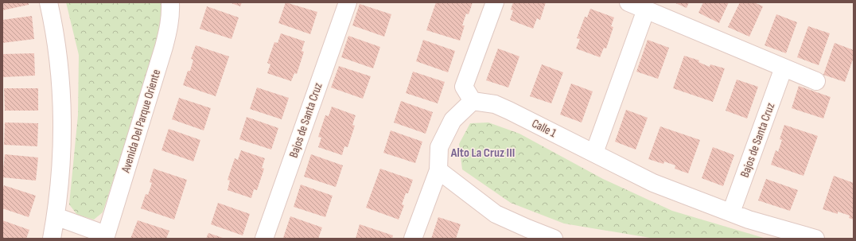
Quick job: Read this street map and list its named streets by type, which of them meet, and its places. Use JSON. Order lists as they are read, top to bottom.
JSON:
{
  "streets": {
    "street": ["Bajos de Santa Cruz", "Avenida Del Parque Oriente", "Calle 1"]
  },
  "crossings": [
    ["Bajos de Santa Cruz", "Calle 1"]
  ],
  "districts": ["Alto La Cruz III"]
}
